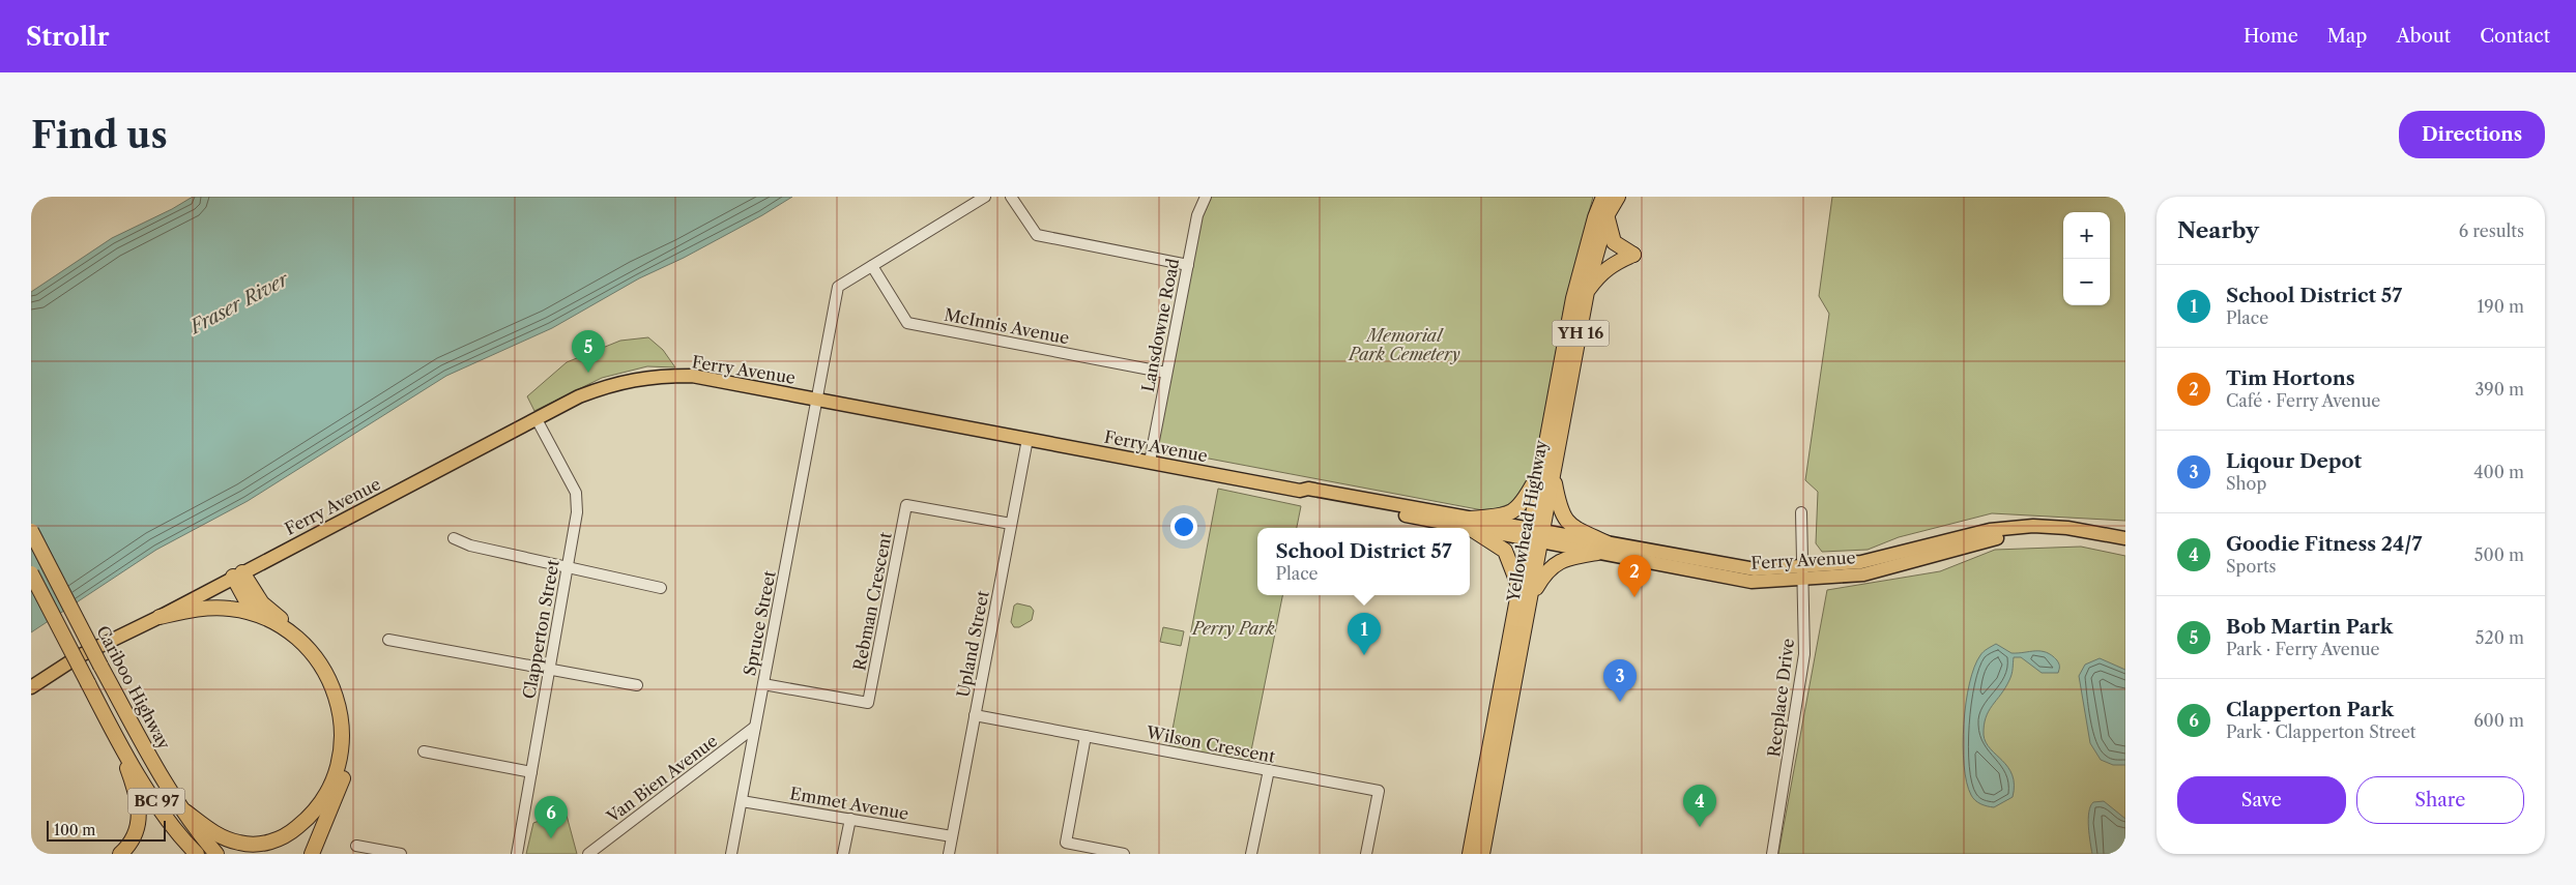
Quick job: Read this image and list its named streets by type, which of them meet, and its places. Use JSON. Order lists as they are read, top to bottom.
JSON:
{
  "streets": {
    "highway": [
      "YH 16",
      "Yellowhead Highway",
      "Cariboo Highway",
      "BC 97"
    ],
    "main road": ["Ferry Avenue"],
    "street": [
      "Lansdowne Road",
      "McInnis Avenue",
      "Rebman Crescent",
      "Spruce Street",
      "Clapperton Street",
      "Upland Street",
      "Recplace Drive",
      "Wilson Crescent",
      "Van Bien Avenue",
      "Emmet Avenue"
    ]
  },
  "crossings": [
    ["Lansdowne Road", "McInnis Avenue"],
    ["Lansdowne Road", "Ferry Avenue"],
    ["McInnis Avenue", "Spruce Street"],
    ["Ferry Avenue", "Yellowhead Highway"],
    ["Ferry Avenue", "Spruce Street"],
    ["Ferry Avenue", "Clapperton Street"],
    ["Ferry Avenue", "Upland Street"],
    ["Ferry Avenue", "Recplace Drive"],
    ["Rebman Crescent", "Spruce Street"],
    ["Rebman Crescent", "Upland Street"],
    ["Spruce Street", "Van Bien Avenue"],
    ["Spruce Street", "Emmet Avenue"],
    ["Upland Street", "Wilson Crescent"],
    ["Upland Street", "Emmet Avenue"]
  ],
  "water": ["Fraser River"],
  "parks": ["Memorial Park Cemetery", "Perry Park"],
  "scale_bar": "100 m",
  "page": {
    "header": "Strollr",
    "nav": [
      "Home",
      "Map",
      "About",
      "Contact"
    ],
    "buttons": [
      "Directions",
      ["Save", "Share"]
    ],
    "title": "Find us",
    "heading": ["Nearby", "6 results"],
    "map_buttons": ["+", "−"],
    "list": [
      {
        "mark": "1",
        "name": "School District 57",
        "note": "Place",
        "value": "190 m"
      },
      {
        "mark": "2",
        "name": "Tim Hortons",
        "note": "Café · Ferry Avenue",
        "value": "390 m"
      },
      {
        "mark": "3",
        "name": "Liqour Depot",
        "note": "Shop",
        "value": "400 m"
      },
      {
        "mark": "4",
        "name": "Goodie Fitness 24/7",
        "note": "Sports",
        "value": "500 m"
      },
      {
        "mark": "5",
        "name": "Bob Martin Park",
        "note": "Park · Ferry Avenue",
        "value": "520 m"
      },
      {
        "mark": "6",
        "name": "Clapperton Park",
        "note": "Park · Clapperton Street",
        "value": "600 m"
      }
    ],
    "pins": [
      "5",
      "2",
      "1",
      "3",
      "4",
      "6"
    ],
    "popup": ["School District 57", "Place"],
    "scale": "100 m"
  }
}
